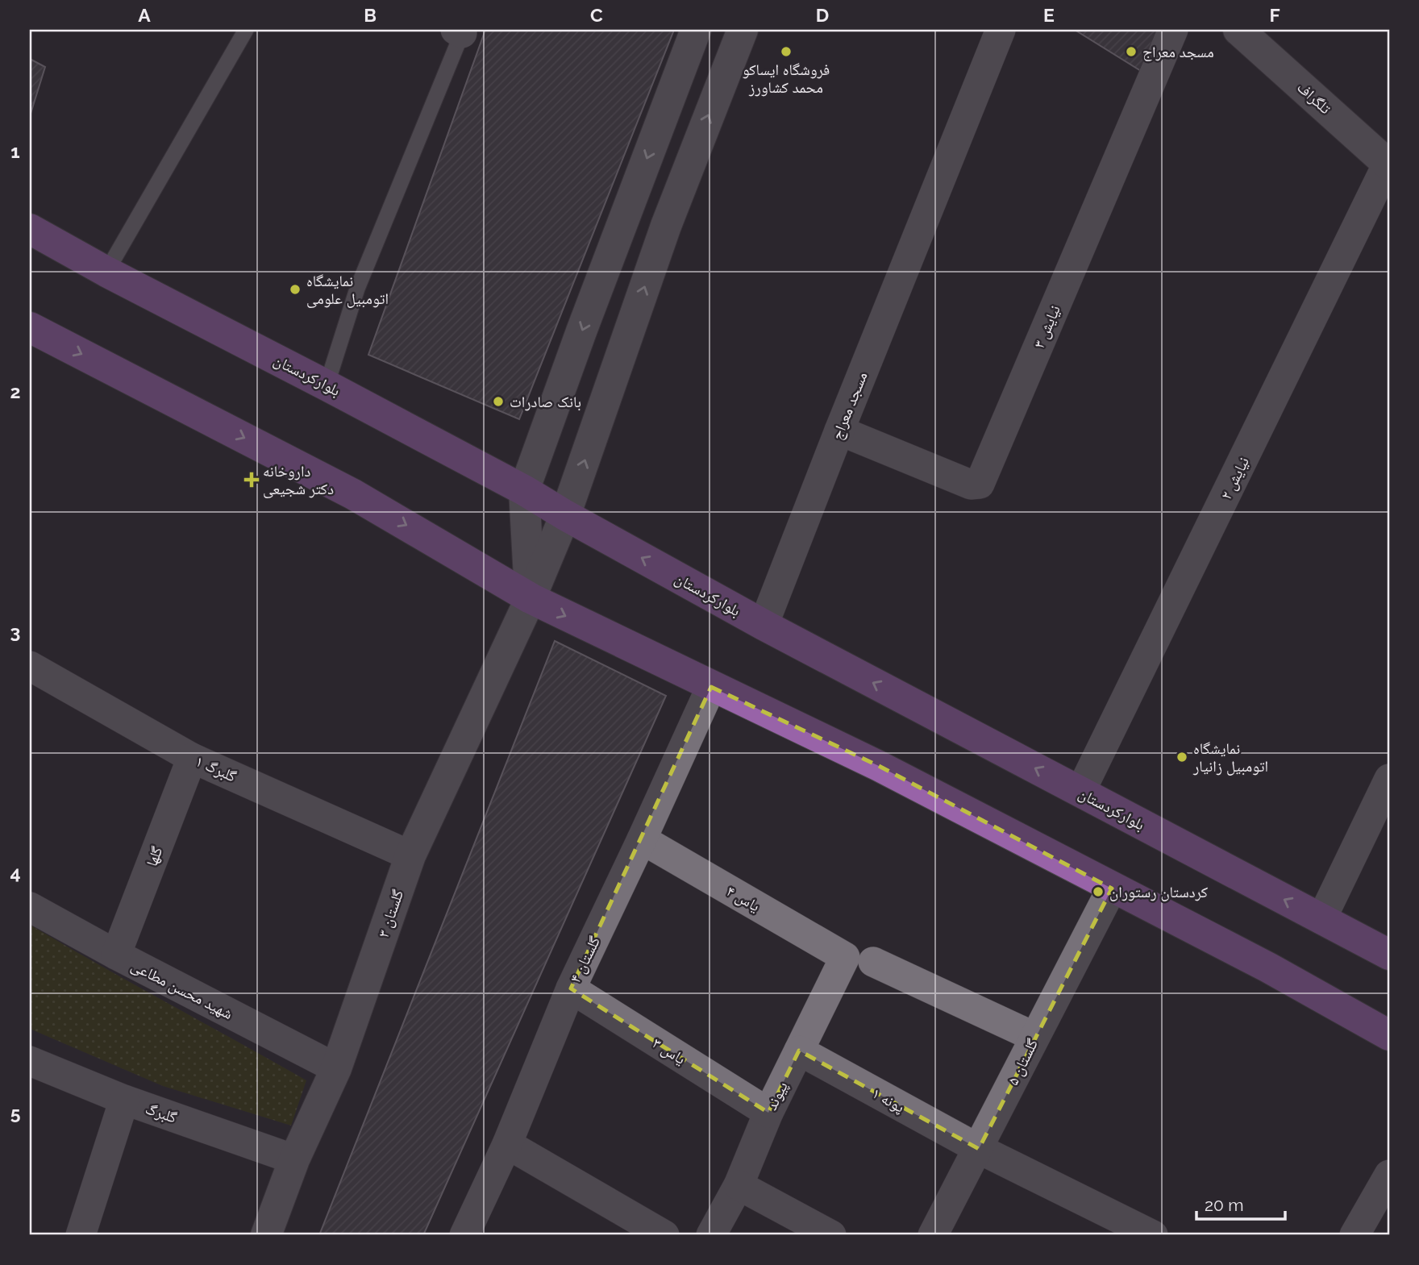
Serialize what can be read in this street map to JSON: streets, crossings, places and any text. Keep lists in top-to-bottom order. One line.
{"streets":{"main road":["بلوارکردستان"],"street":["تلگراف","نیایش ۳","مسجد معراج","نیایش ۲","گلبرگ ۱","گلها","یاس ۴","گلستان ۳","گلستان ۴","شهید محسن مطاعی","یاس ۳","گلستان ۵","پیوند","پونه ۱","گلبرگ"]},"crossings":[["تلگراف","نیایش ۲"],["نیایش ۳","مسجد معراج"],["بلوارکردستان","مسجد معراج"],["بلوارکردستان","نیایش ۲"],["بلوارکردستان","گلستان ۳"],["گلبرگ ۱","گلها"],["گلبرگ ۱","گلستان ۳"],["گلها","شهید محسن مطاعی"],["یاس ۴","گلستان ۴"],["یاس ۴","گلستان ۵"],["یاس ۴","پیوند"],["گلستان ۳","شهید محسن مطاعی"],["گلستان ۳","گلبرگ"],["گلستان ۴","یاس ۳"],["یاس ۳","پیوند"],["گلستان ۵","پونه ۱"],["پیوند","پونه ۱"]],"places":{"other":["فروشگاه ایساکو محمد کشاورز","مسجد معراج","نمایشگاه اتومبیل علومی","بانک صادرات","نمایشگاه اتومبیل زانیار","کردستان رستوران"],"health":["داروخانه دکتر شجیعی"]},"scale_bar":"20 m","grid":{"columns":["A","B","C","D","E","F"],"rows":["1","2","3","4","5"]}}
